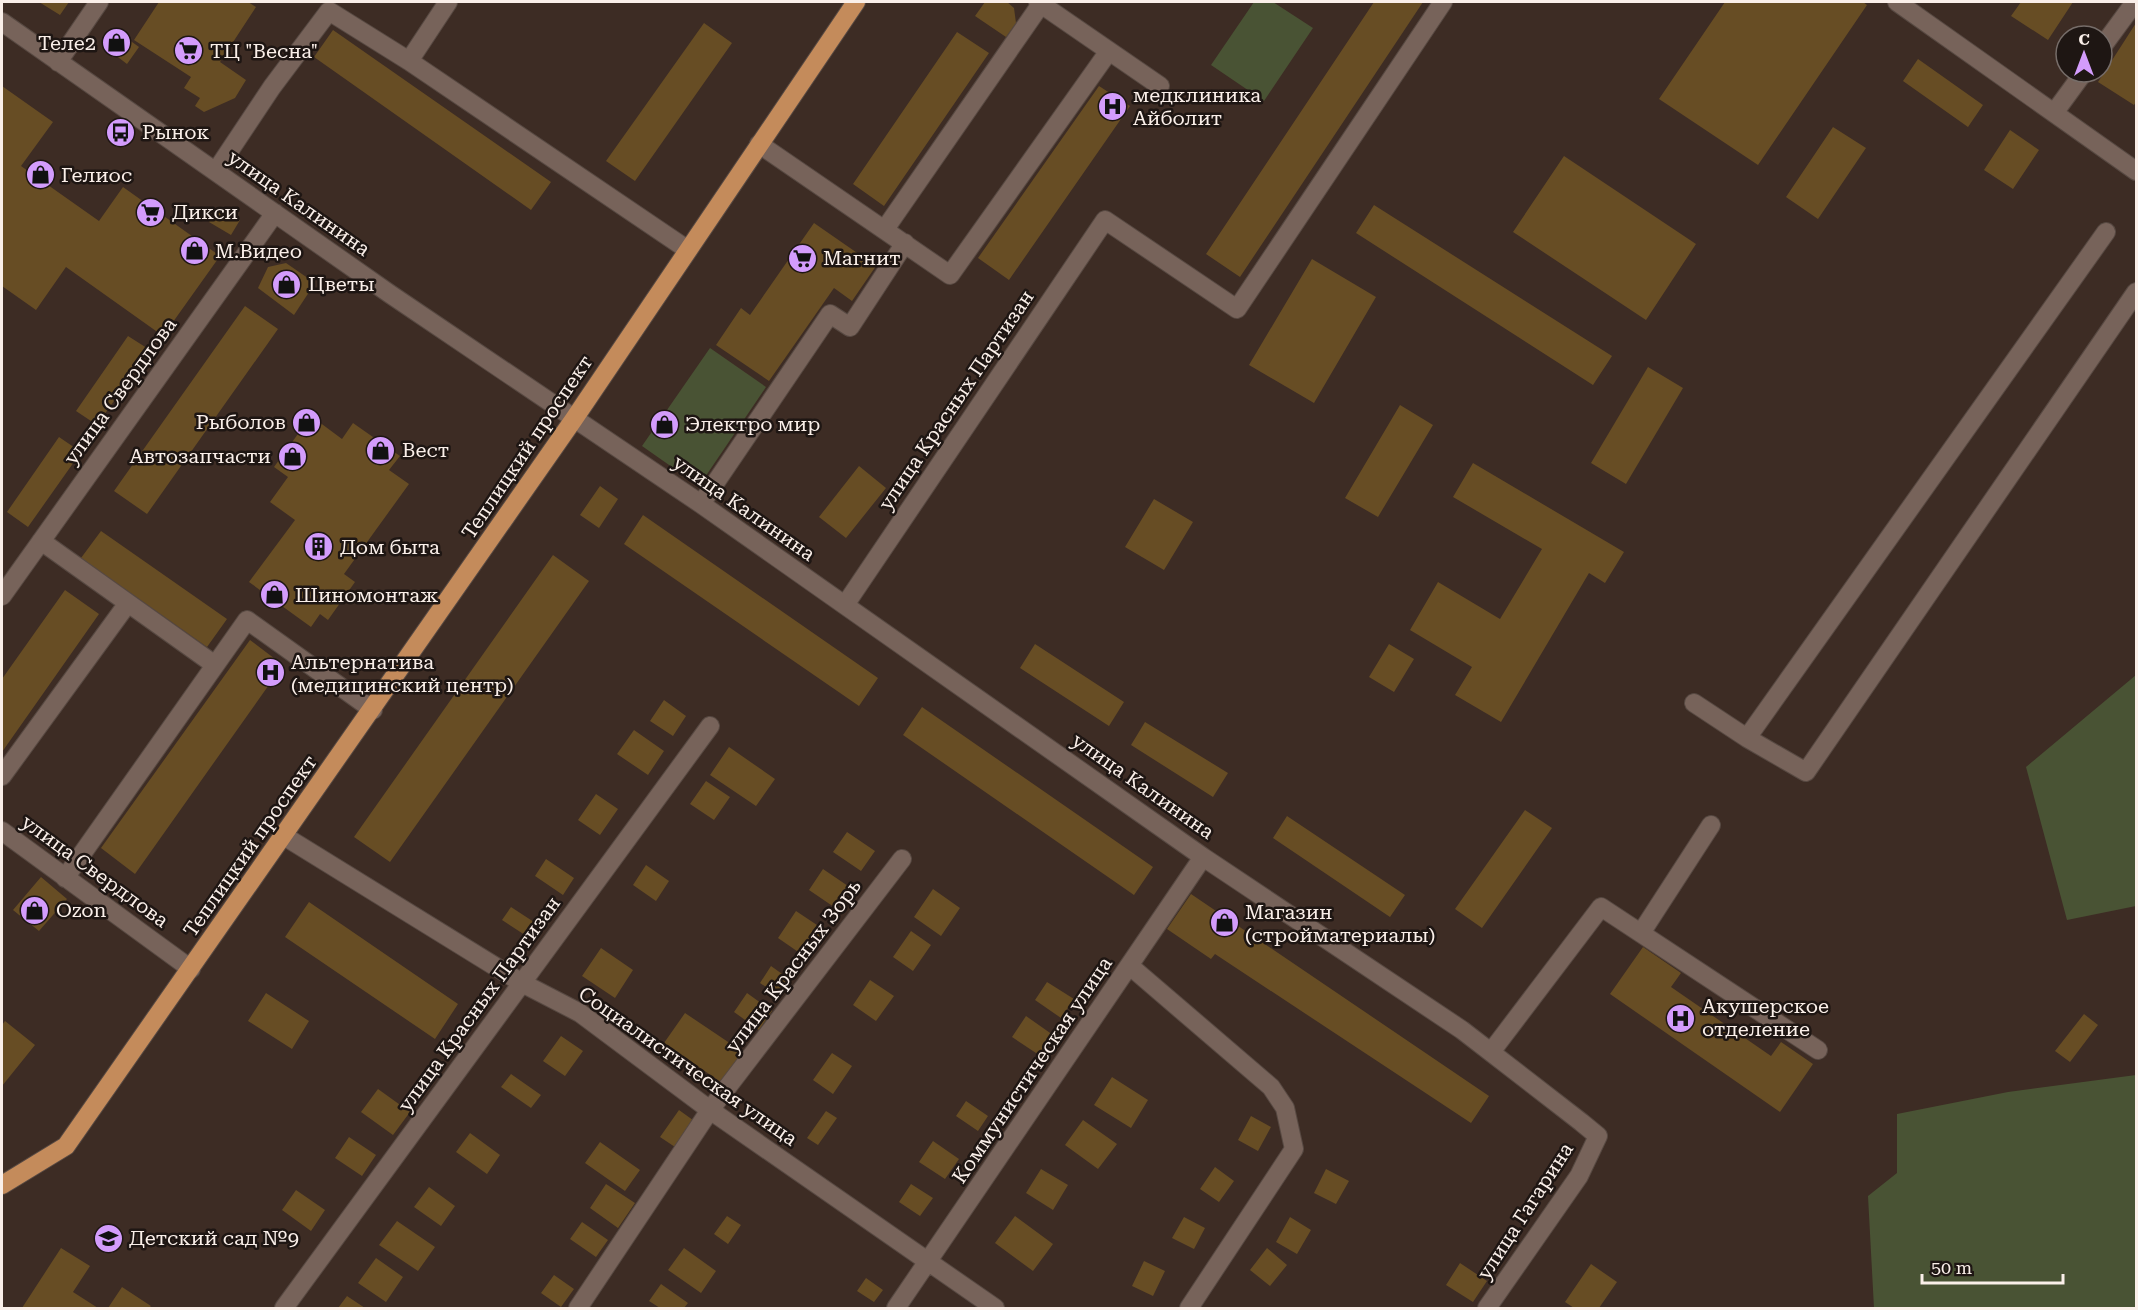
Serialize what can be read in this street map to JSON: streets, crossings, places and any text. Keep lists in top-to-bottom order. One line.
{"streets":{"main road":["Теплицкий проспект"],"street":["улица Калинина","улица Свердлова","улица Красных Партизан","улица Красных Зорь","Социалистическая улица","Коммунистическая улица","улица Гагарина"]},"crossings":[["улица Калинина","улица Свердлова"],["улица Калинина","улица Красных Партизан"],["улица Калинина","Теплицкий проспект"],["улица Калинина","Коммунистическая улица"],["улица Калинина","улица Гагарина"],["улица Свердлова","Теплицкий проспект"],["улица Красных Партизан","Социалистическая улица"],["Теплицкий проспект","Социалистическая улица"],["улица Красных Зорь","Социалистическая улица"],["Социалистическая улица","Коммунистическая улица"]],"places":{"shop":["Теле2","Гелиос","М.Видео","Цветы","Рыболов","Электро мир","Вест","Автозапчасти","Шиномонтаж","Ozon","Магазин (стройматериалы)"],"supermarket":["ТЦ \"Весна\"","Дикси","Магнит"],"hospital":["медклиника Айболит","Альтернатива (медицинский центр)","Акушерское отделение"],"bus stop":["Рынок"],"building":["Дом быта"],"school or university":["Детский сад №9"]},"scale_bar":"50 m","north":"top"}
